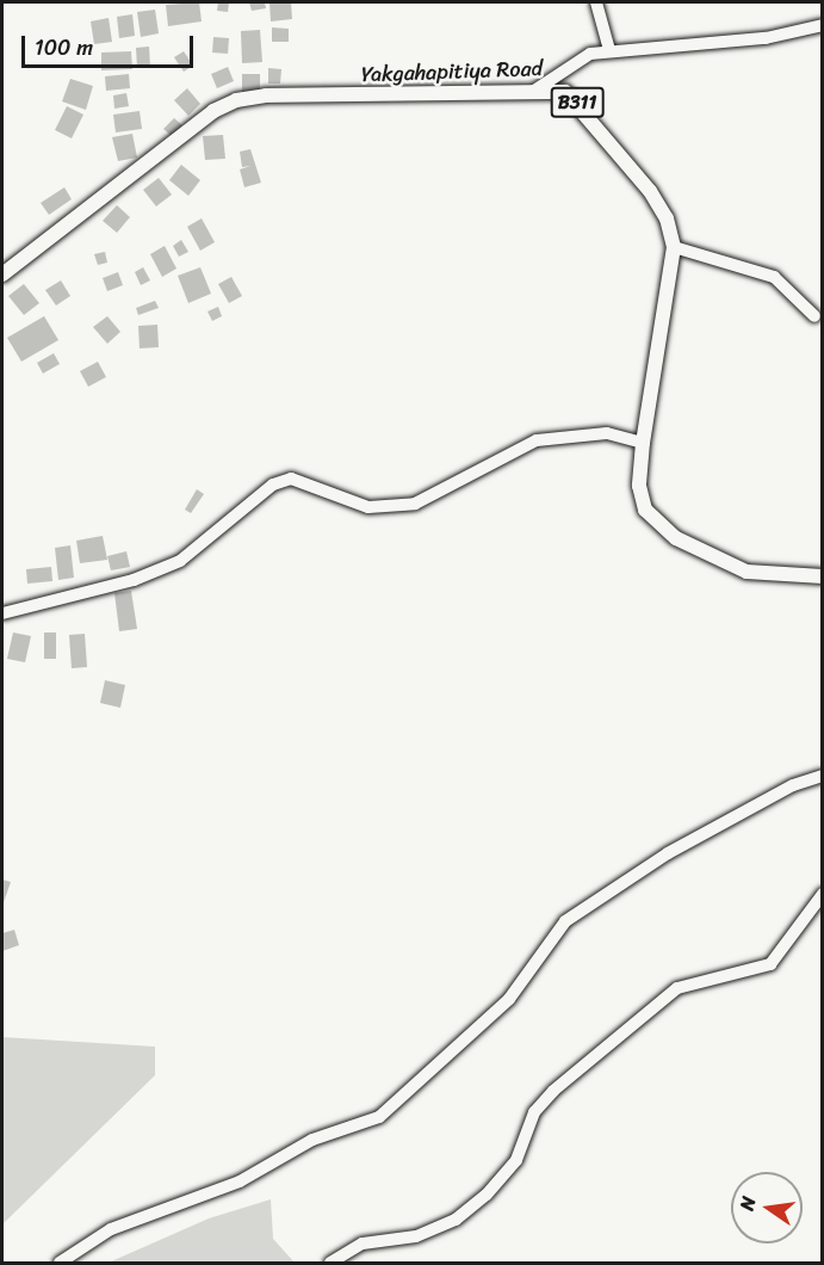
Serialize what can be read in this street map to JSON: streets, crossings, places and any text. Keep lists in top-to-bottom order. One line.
{"streets":{"main road":["Yakgahapitiya Road","B311"]},"scale_bar":"100 m","north":"left"}
